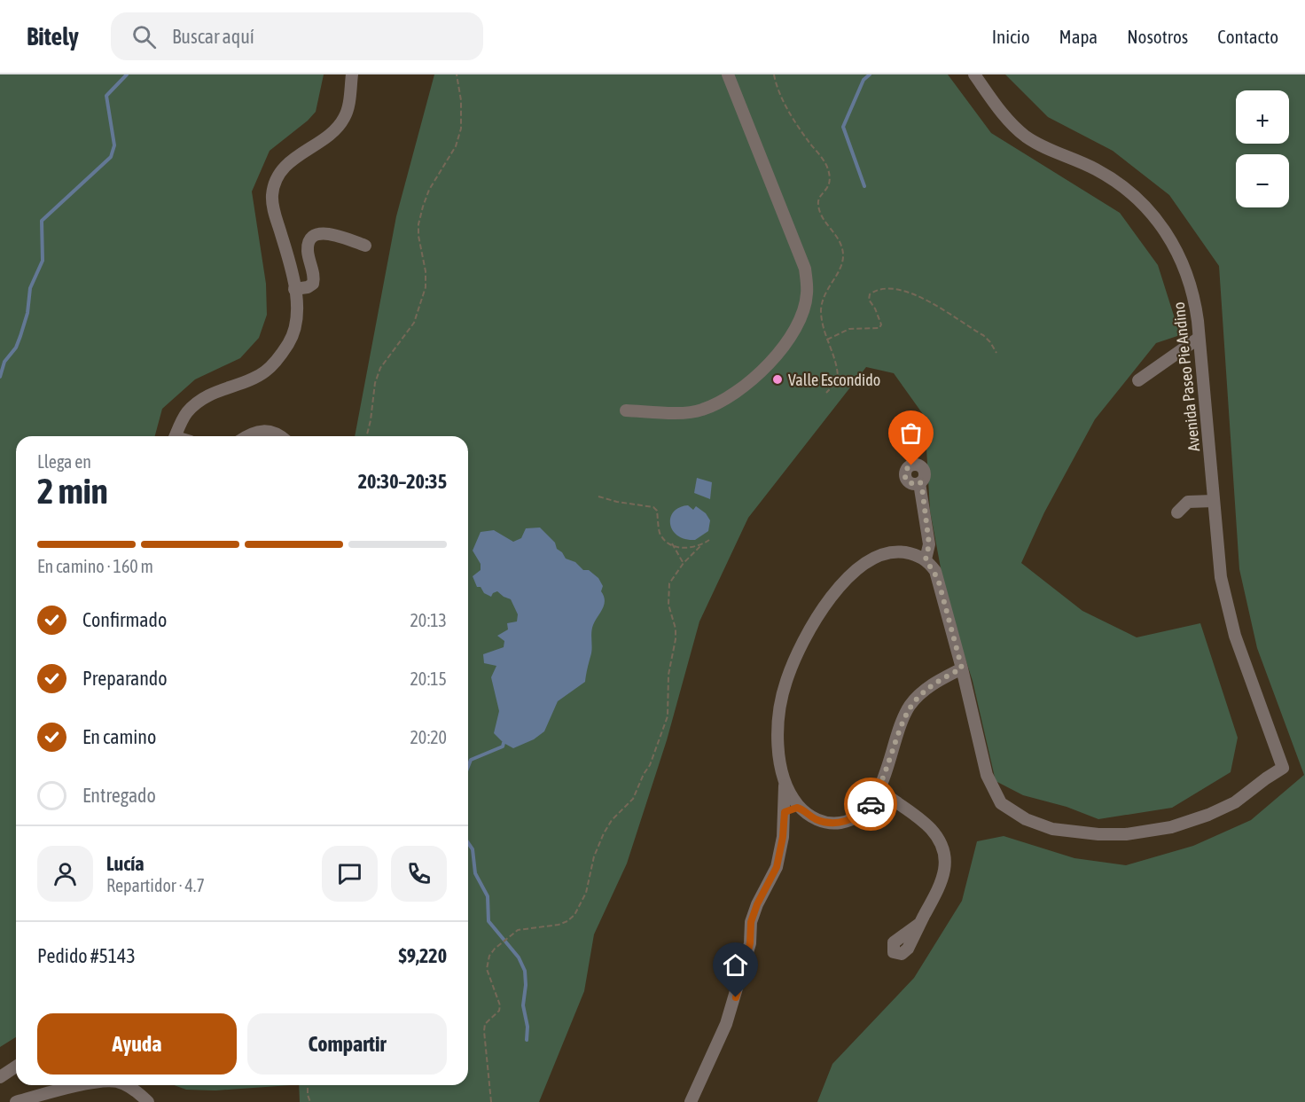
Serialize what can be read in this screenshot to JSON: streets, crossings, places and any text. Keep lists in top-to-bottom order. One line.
{"streets":{"street":["Avenida Paseo Pie Andino"]},"places":["Valle Escondido"],"page":{"header":"Bitely","search":"Buscar aquí","nav":["Inicio","Mapa","Nosotros","Contacto"],"map_buttons":["+","−"],"heading":["2 min","Llega en","20:30–20:35"],"panel":["Lucía","Repartidor · 4.7","Pedido #5143","$9,220"],"bar":"En camino · 160 m","list":[["Confirmado","20:13"],["Preparando","20:15"],["En camino","20:20"],"Entregado"],"buttons":["Ayuda","Compartir"]}}
